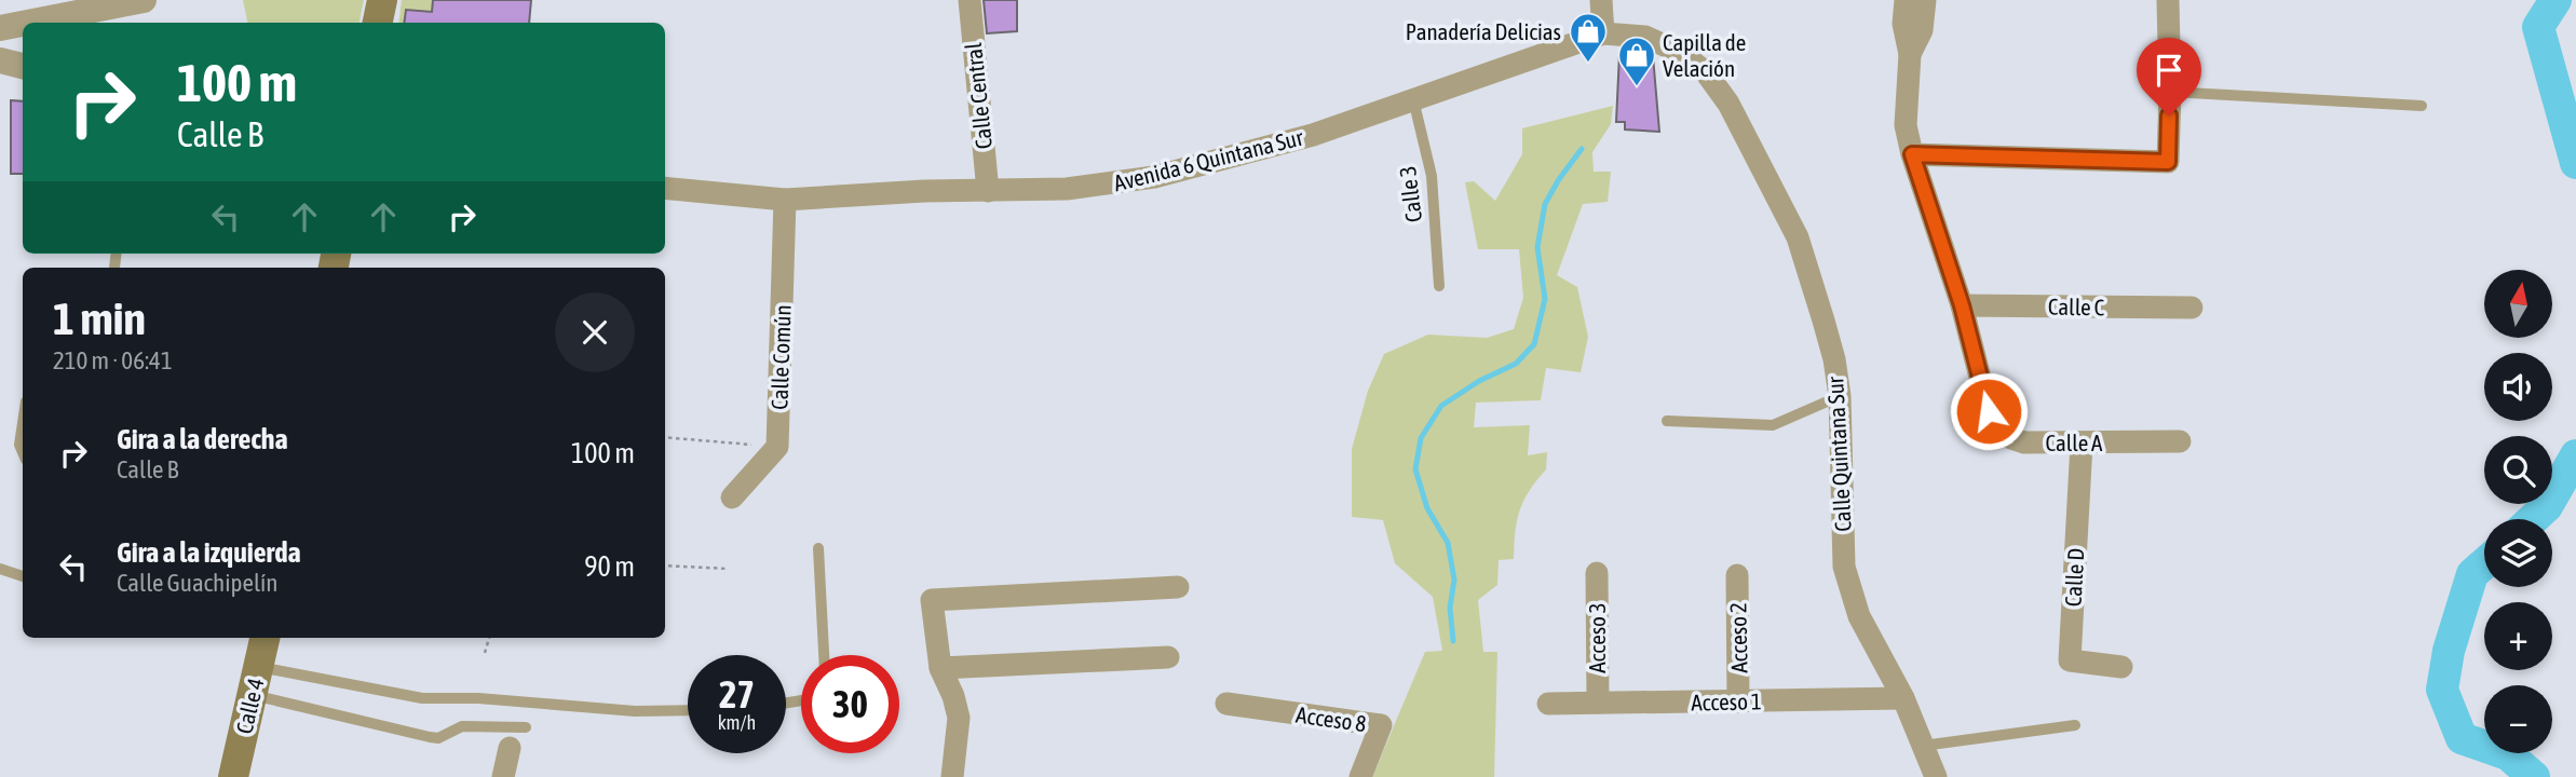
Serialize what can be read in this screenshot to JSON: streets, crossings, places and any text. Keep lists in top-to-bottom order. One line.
{"streets":{"main road":["Calle 4"],"street":["Calle Central","Avenida 6 Quintana Sur","Calle C","Calle Común","Calle A","Calle Quintana Sur","Calle D","Acceso 3","Acceso 2","Acceso 1","Acceso 8"],"lane":["Calle 3"]},"crossings":[["Calle Central","Avenida 6 Quintana Sur"],["Avenida 6 Quintana Sur","Calle 3"],["Avenida 6 Quintana Sur","Calle Común"],["Avenida 6 Quintana Sur","Calle Quintana Sur"],["Calle C","Calle A"],["Calle A","Calle D"],["Calle Quintana Sur","Acceso 1"],["Acceso 3","Acceso 1"],["Acceso 2","Acceso 1"]],"places":{"shop":["Panadería Delicias","Capilla de Velación"]},"north":"top","page":{"turn":["100 m","Calle B"],"heading":["1 min","210 m · 06:41"],"map_buttons":["+","−"],"list":[{"name":"Gira a la derecha","note":"Calle B","value":"100 m"},{"name":"Gira a la izquierda","note":"Calle Guachipelín","value":"90 m"}],"speed":"27 km/h","limit":"30"}}
